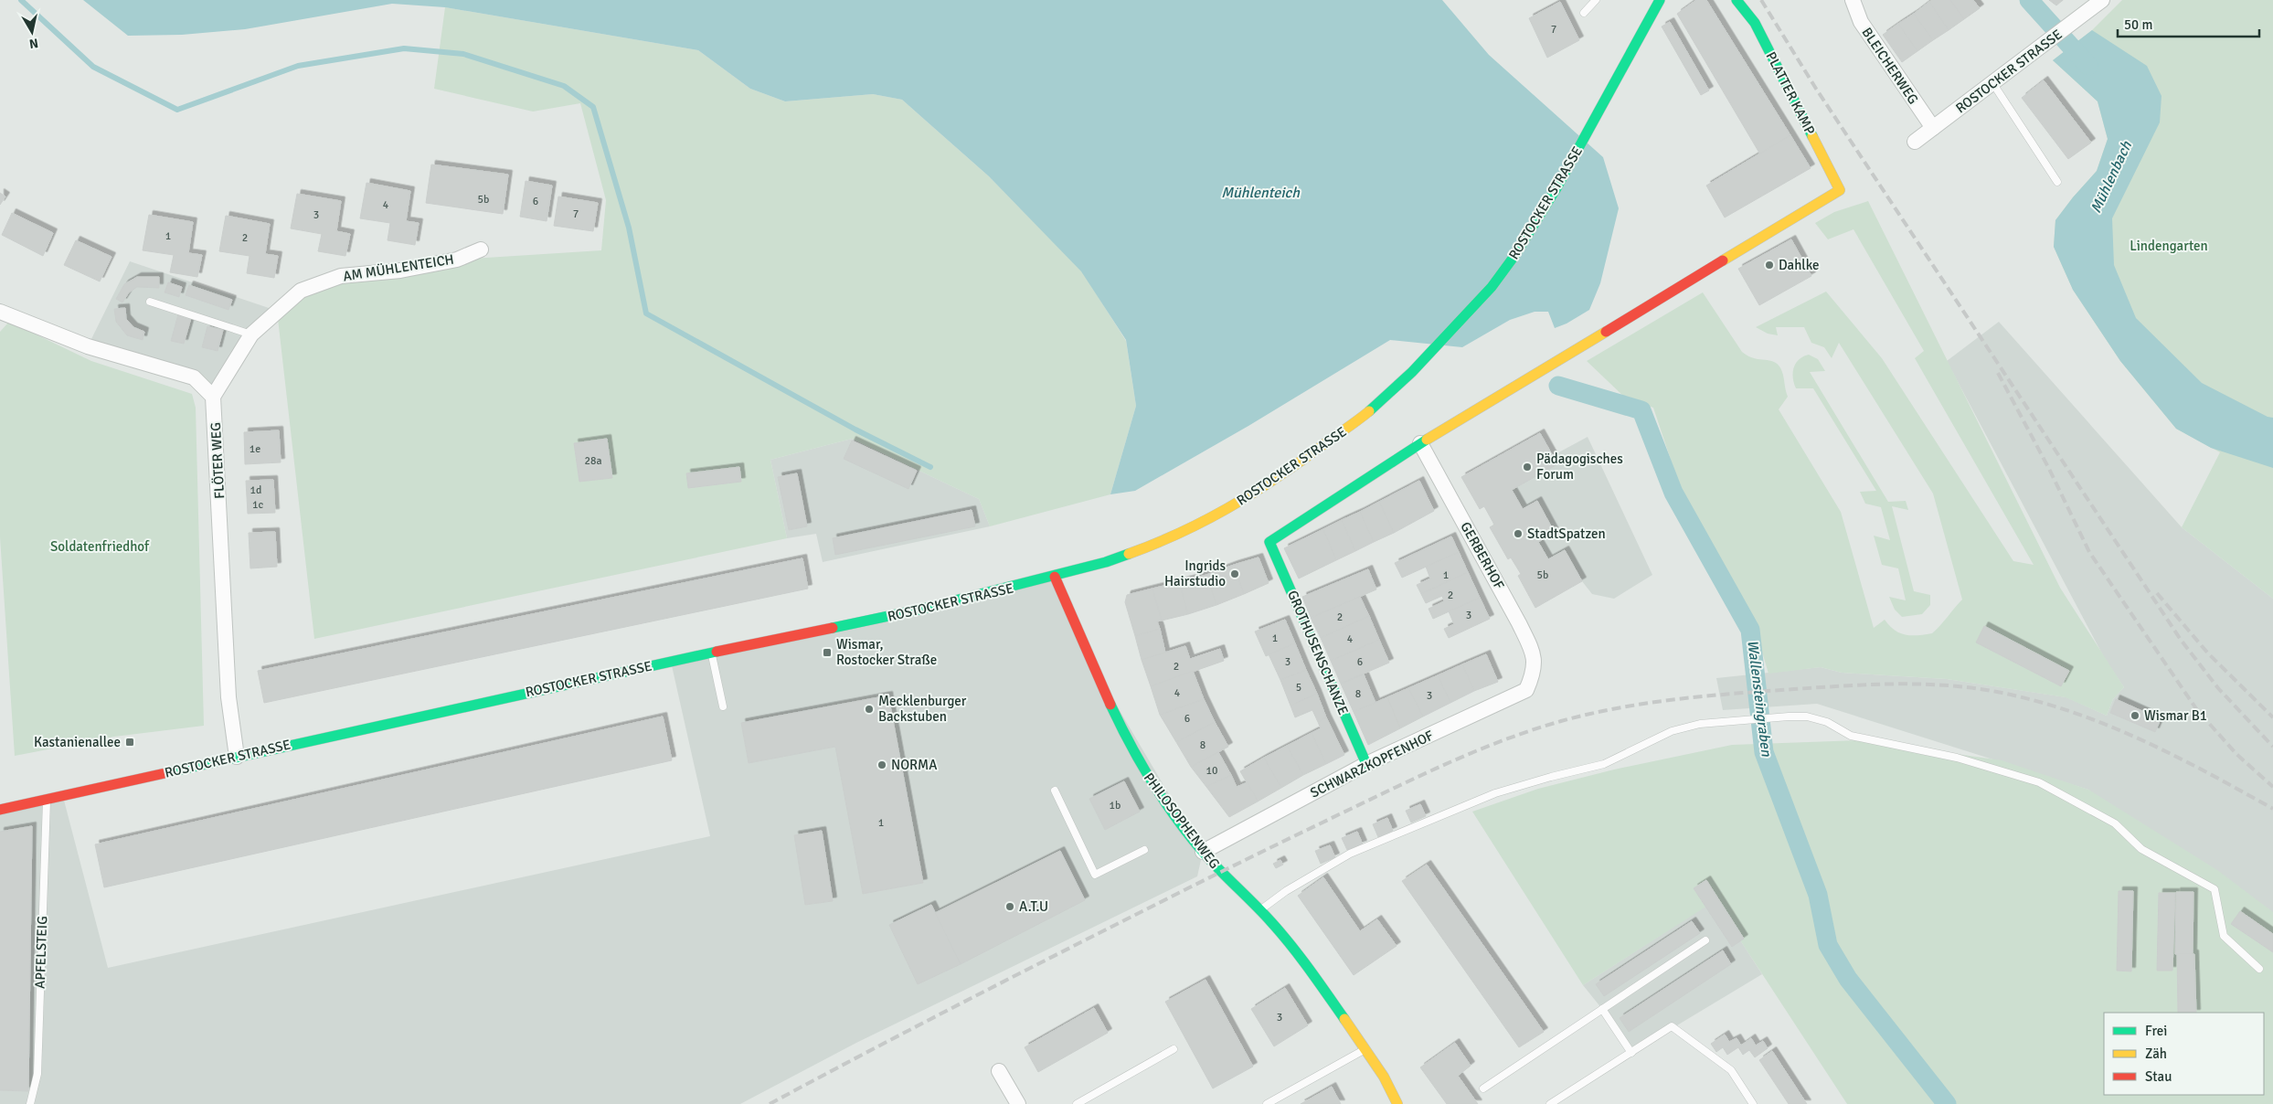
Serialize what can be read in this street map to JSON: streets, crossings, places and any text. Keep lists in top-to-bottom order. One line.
{"streets":{"street":["BLEICHERWEG","ROSTOCKER STRASSE","PLATTER KAMP","AM MÜHLENTEICH","FLÖTER WEG","GERBERHOF","GROTHUSENSCHANZE","SCHWARZKOPFENHOF","PHILOSOPHENWEG"],"lane":["APFELSTEIG"]},"crossings":[["BLEICHERWEG","ROSTOCKER STRASSE"],["ROSTOCKER STRASSE","FLÖTER WEG"],["ROSTOCKER STRASSE","PHILOSOPHENWEG"],["ROSTOCKER STRASSE","APFELSTEIG"],["PLATTER KAMP","GERBERHOF"],["PLATTER KAMP","GROTHUSENSCHANZE"],["AM MÜHLENTEICH","FLÖTER WEG"],["GERBERHOF","GROTHUSENSCHANZE"],["GERBERHOF","SCHWARZKOPFENHOF"],["GROTHUSENSCHANZE","SCHWARZKOPFENHOF"],["SCHWARZKOPFENHOF","PHILOSOPHENWEG"]],"water":["Mühlenbach","Mühlenteich","Wallensteingraben"],"parks":["Lindengarten","Soldatenfriedhof"],"places":{"other":["Dahlke","Pädagogisches Forum","StadtSpatzen","Ingrids Hairstudio","Mecklenburger Backstuben","Wismar B1","NORMA","A.T.U"],"transit":["Wismar, Rostocker Straße","Kastanienallee"]},"house_numbers":["7","5b","6","4","7","3","1","2","1e","28a","1d","1c","1","5b","2","3","2","1","4","3","6","2","5","4","8","3","6","8","10","1b","1","3"],"legend":["Frei","Zäh","Stau"],"scale_bar":"50 m","north":"bottom"}
